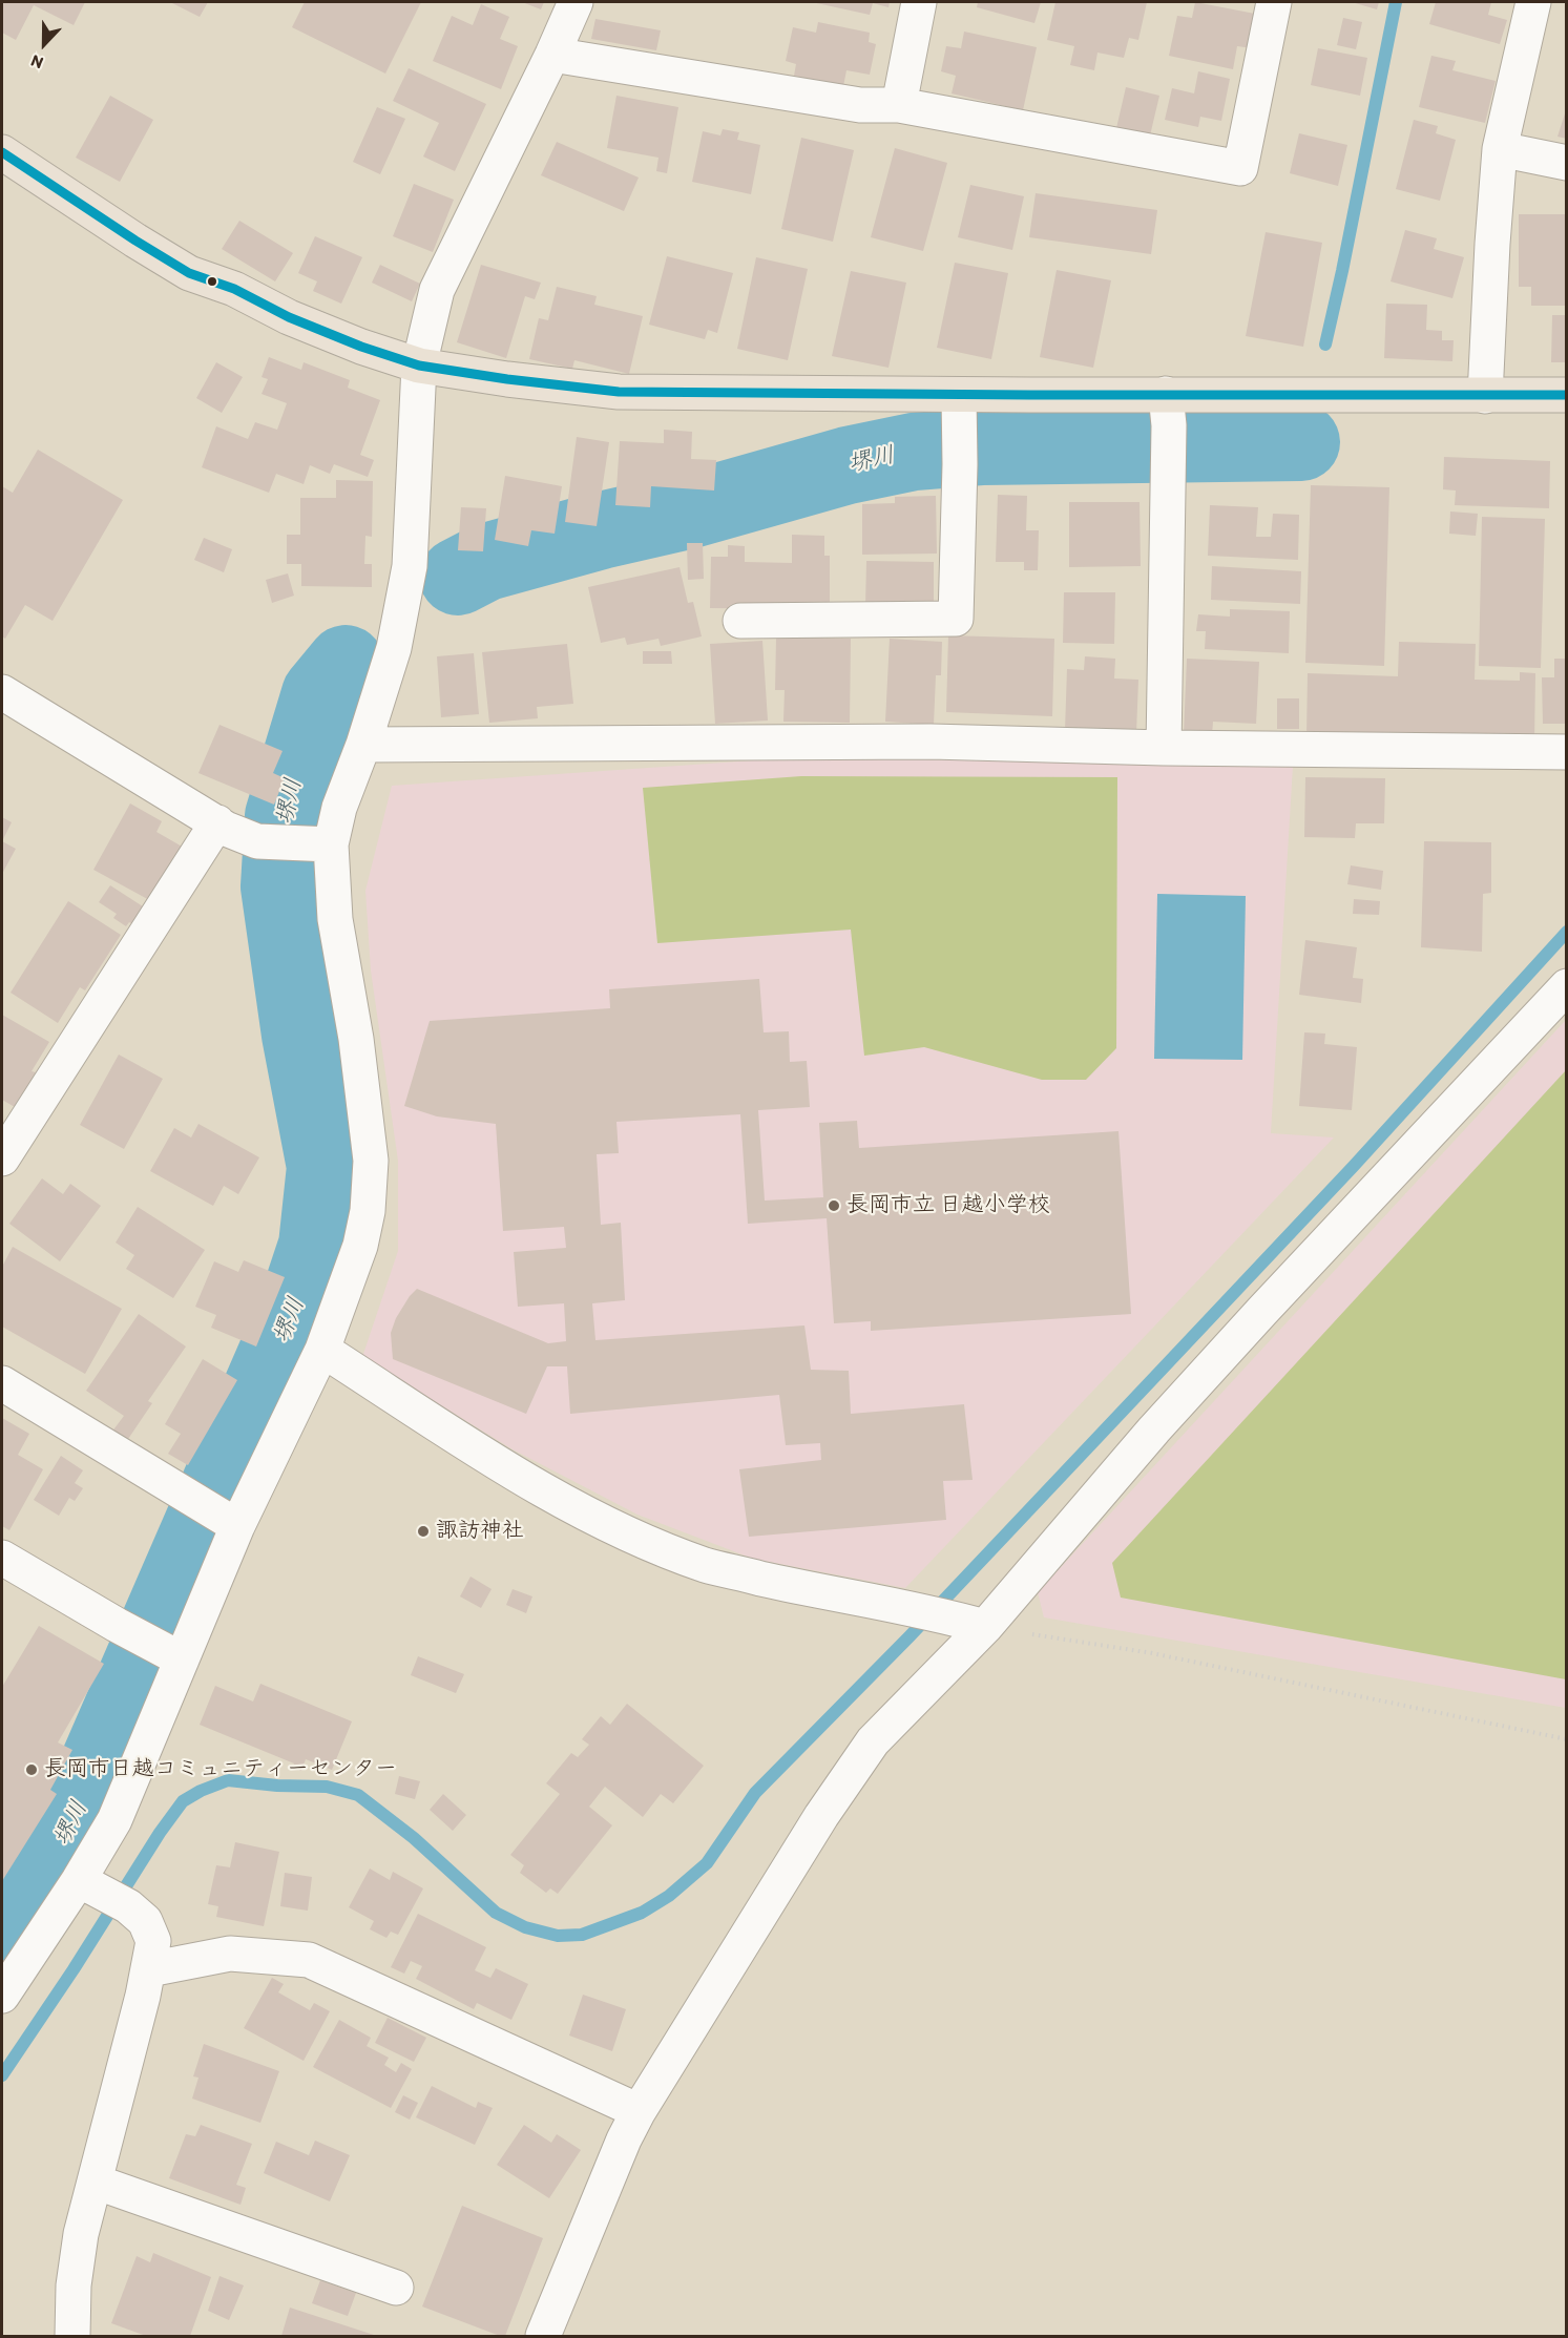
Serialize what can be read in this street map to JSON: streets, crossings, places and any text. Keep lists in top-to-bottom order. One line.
{"water":["堺川"],"places":["長岡市立 日越小学校","諏訪神社","長岡市日越コミュニティーセンター"],"north":"bottom"}
